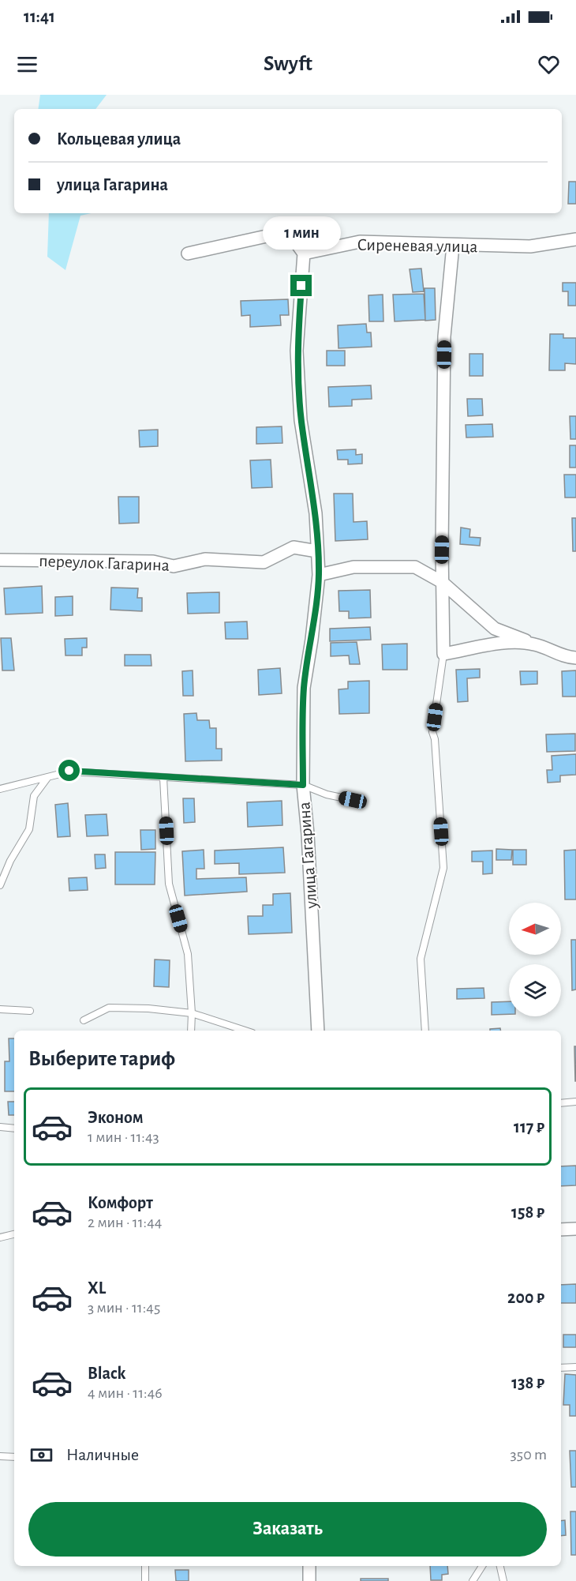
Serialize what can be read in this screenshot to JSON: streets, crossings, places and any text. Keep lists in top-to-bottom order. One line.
{"streets":{"street":["Сиреневая улица","переулок Гагарина","улица Гагарина"]},"crossings":[["Сиреневая улица","улица Гагарина"],["переулок Гагарина","улица Гагарина"]],"north":"left","page":{"status":"11:41","header":"Swyft","banner":["Кольцевая улица","улица Гагарина"],"bubble":"1 мин","heading":"Выберите тариф","list":[{"name":"Эконом","note":"1 мин · 11:43","value":"117 ₽"},{"name":"Комфорт","note":"2 мин · 11:44","value":"158 ₽"},{"name":"XL","note":"3 мин · 11:45","value":"200 ₽"},{"name":"Black","note":"4 мин · 11:46","value":"138 ₽"}],"pay":["Наличные","350 m"],"buttons":"Заказать"}}
